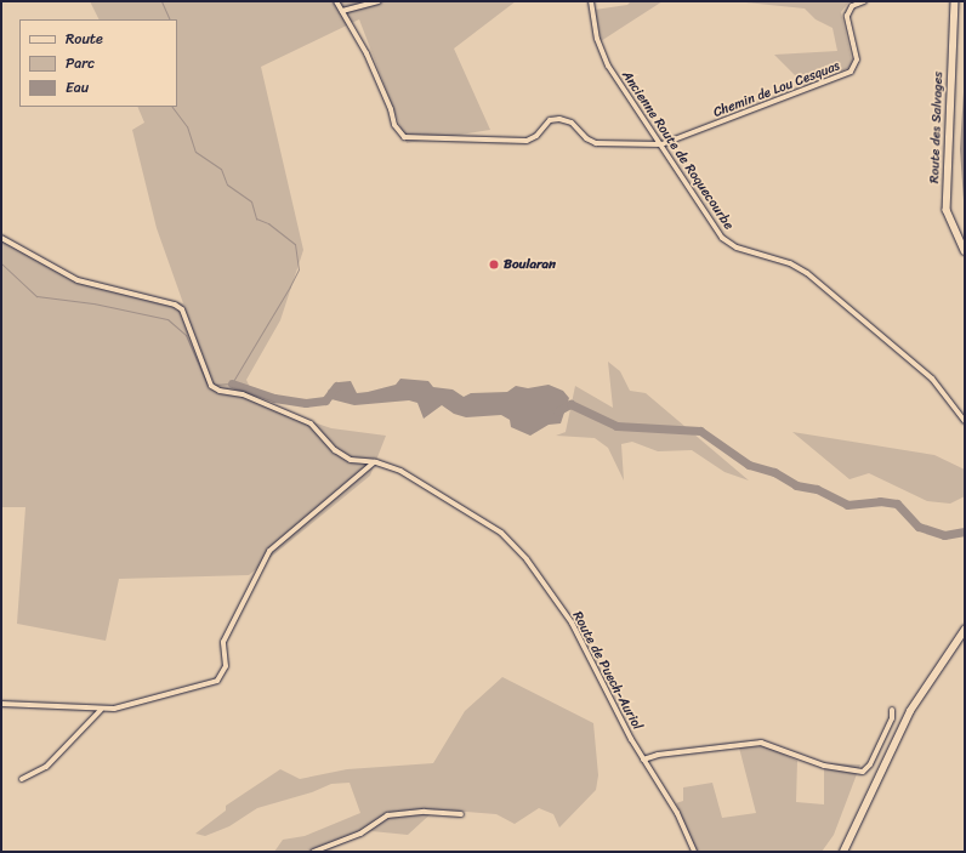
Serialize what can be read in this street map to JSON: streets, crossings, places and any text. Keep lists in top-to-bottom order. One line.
{"streets":{"main road":["Route des Salvages"],"street":["Chemin de Lou Cesquas","Ancienne Route de Roquecourbe","Route de Puech-Auriol"]},"crossings":[["Chemin de Lou Cesquas","Ancienne Route de Roquecourbe"]],"places":["Boularan"],"legend":["Route","Parc","Eau"]}
